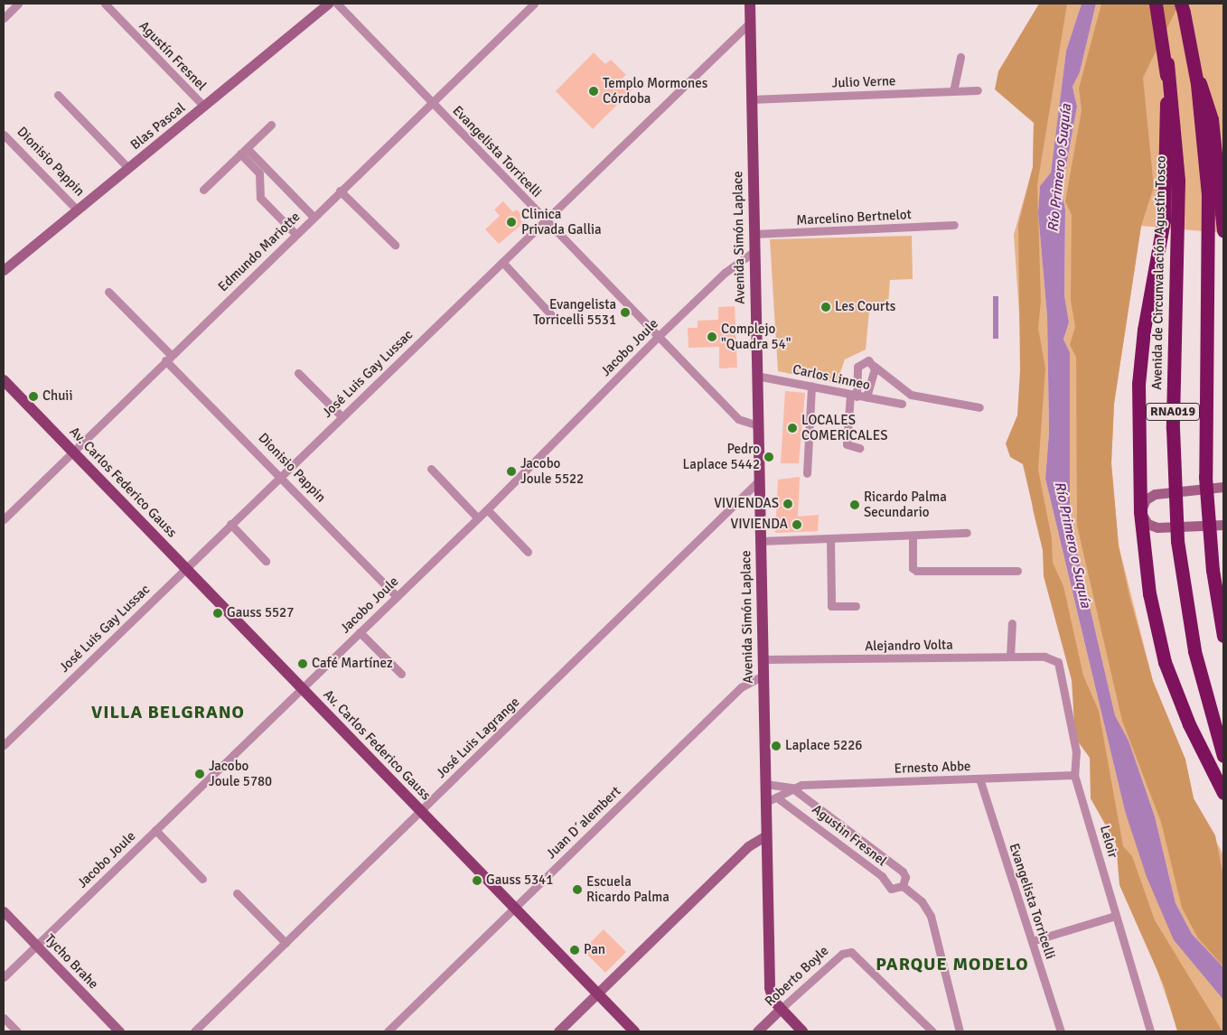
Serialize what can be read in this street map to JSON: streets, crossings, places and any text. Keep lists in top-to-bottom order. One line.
{"streets":{"highway":["Avenida de Circunvalación Agustín Tosco","RNA019"],"main road":["Blas Pascal","Avenida Simón Laplace","Av. Carlos Federico Gauss","Tycho Brahe","Roberto Boyle"],"street":["Agustín Fresnel","Julio Verne","Evangelista Torricelli","Dionisio Pappin","Marcelino Bertnelot","Edmundo Mariotte","Jacobo Joule","José Luis Gay Lussac","Carlos Linneo","Alejandro Volta","José Luis Lagrange","Ernesto Abbe","Juan D´alembert","Agustin Fresnel","Leloir"]},"crossings":[["Agustín Fresnel","Blas Pascal"],["Julio Verne","Avenida Simón Laplace"],["Blas Pascal","Dionisio Pappin"],["Evangelista Torricelli","Avenida Simón Laplace"],["Evangelista Torricelli","Edmundo Mariotte"],["Evangelista Torricelli","Jacobo Joule"],["Evangelista Torricelli","José Luis Gay Lussac"],["Evangelista Torricelli","Ernesto Abbe"],["Dionisio Pappin","Edmundo Mariotte"],["Dionisio Pappin","Jacobo Joule"],["Dionisio Pappin","José Luis Gay Lussac"],["Marcelino Bertnelot","Avenida Simón Laplace"],["Avenida Simón Laplace","Jacobo Joule"],["Avenida Simón Laplace","José Luis Gay Lussac"],["Avenida Simón Laplace","Carlos Linneo"],["Avenida Simón Laplace","Alejandro Volta"],["Avenida Simón Laplace","José Luis Lagrange"],["Avenida Simón Laplace","Ernesto Abbe"],["Avenida Simón Laplace","Juan D´alembert"],["Avenida Simón Laplace","Roberto Boyle"],["Edmundo Mariotte","Av. Carlos Federico Gauss"],["Jacobo Joule","Av. Carlos Federico Gauss"],["Jacobo Joule","Tycho Brahe"],["José Luis Gay Lussac","Av. Carlos Federico Gauss"],["Av. Carlos Federico Gauss","José Luis Lagrange"],["Av. Carlos Federico Gauss","Juan D´alembert"],["Alejandro Volta","Leloir"],["Ernesto Abbe","Agustin Fresnel"],["Ernesto Abbe","Leloir"]],"districts":["VILLA BELGRANO","PARQUE MODELO"],"water":["Río Primero o Suquía"],"places":["Templo Mormones Córdoba","Clinica Privada Gallia","Les Courts","Evangelista Torricelli 5531","Complejo \"Quadra 54\"","Chuii","LOCALES COMERICALES","Pedro Laplace 5442","Jacobo Joule 5522","VIVIENDAS","Ricardo Palma Secundario","VIVIENDA","Gauss 5527","Café Martínez","Laplace 5226","Jacobo Joule 5780","Gauss 5341","Escuela Ricardo Palma","Pan"]}
